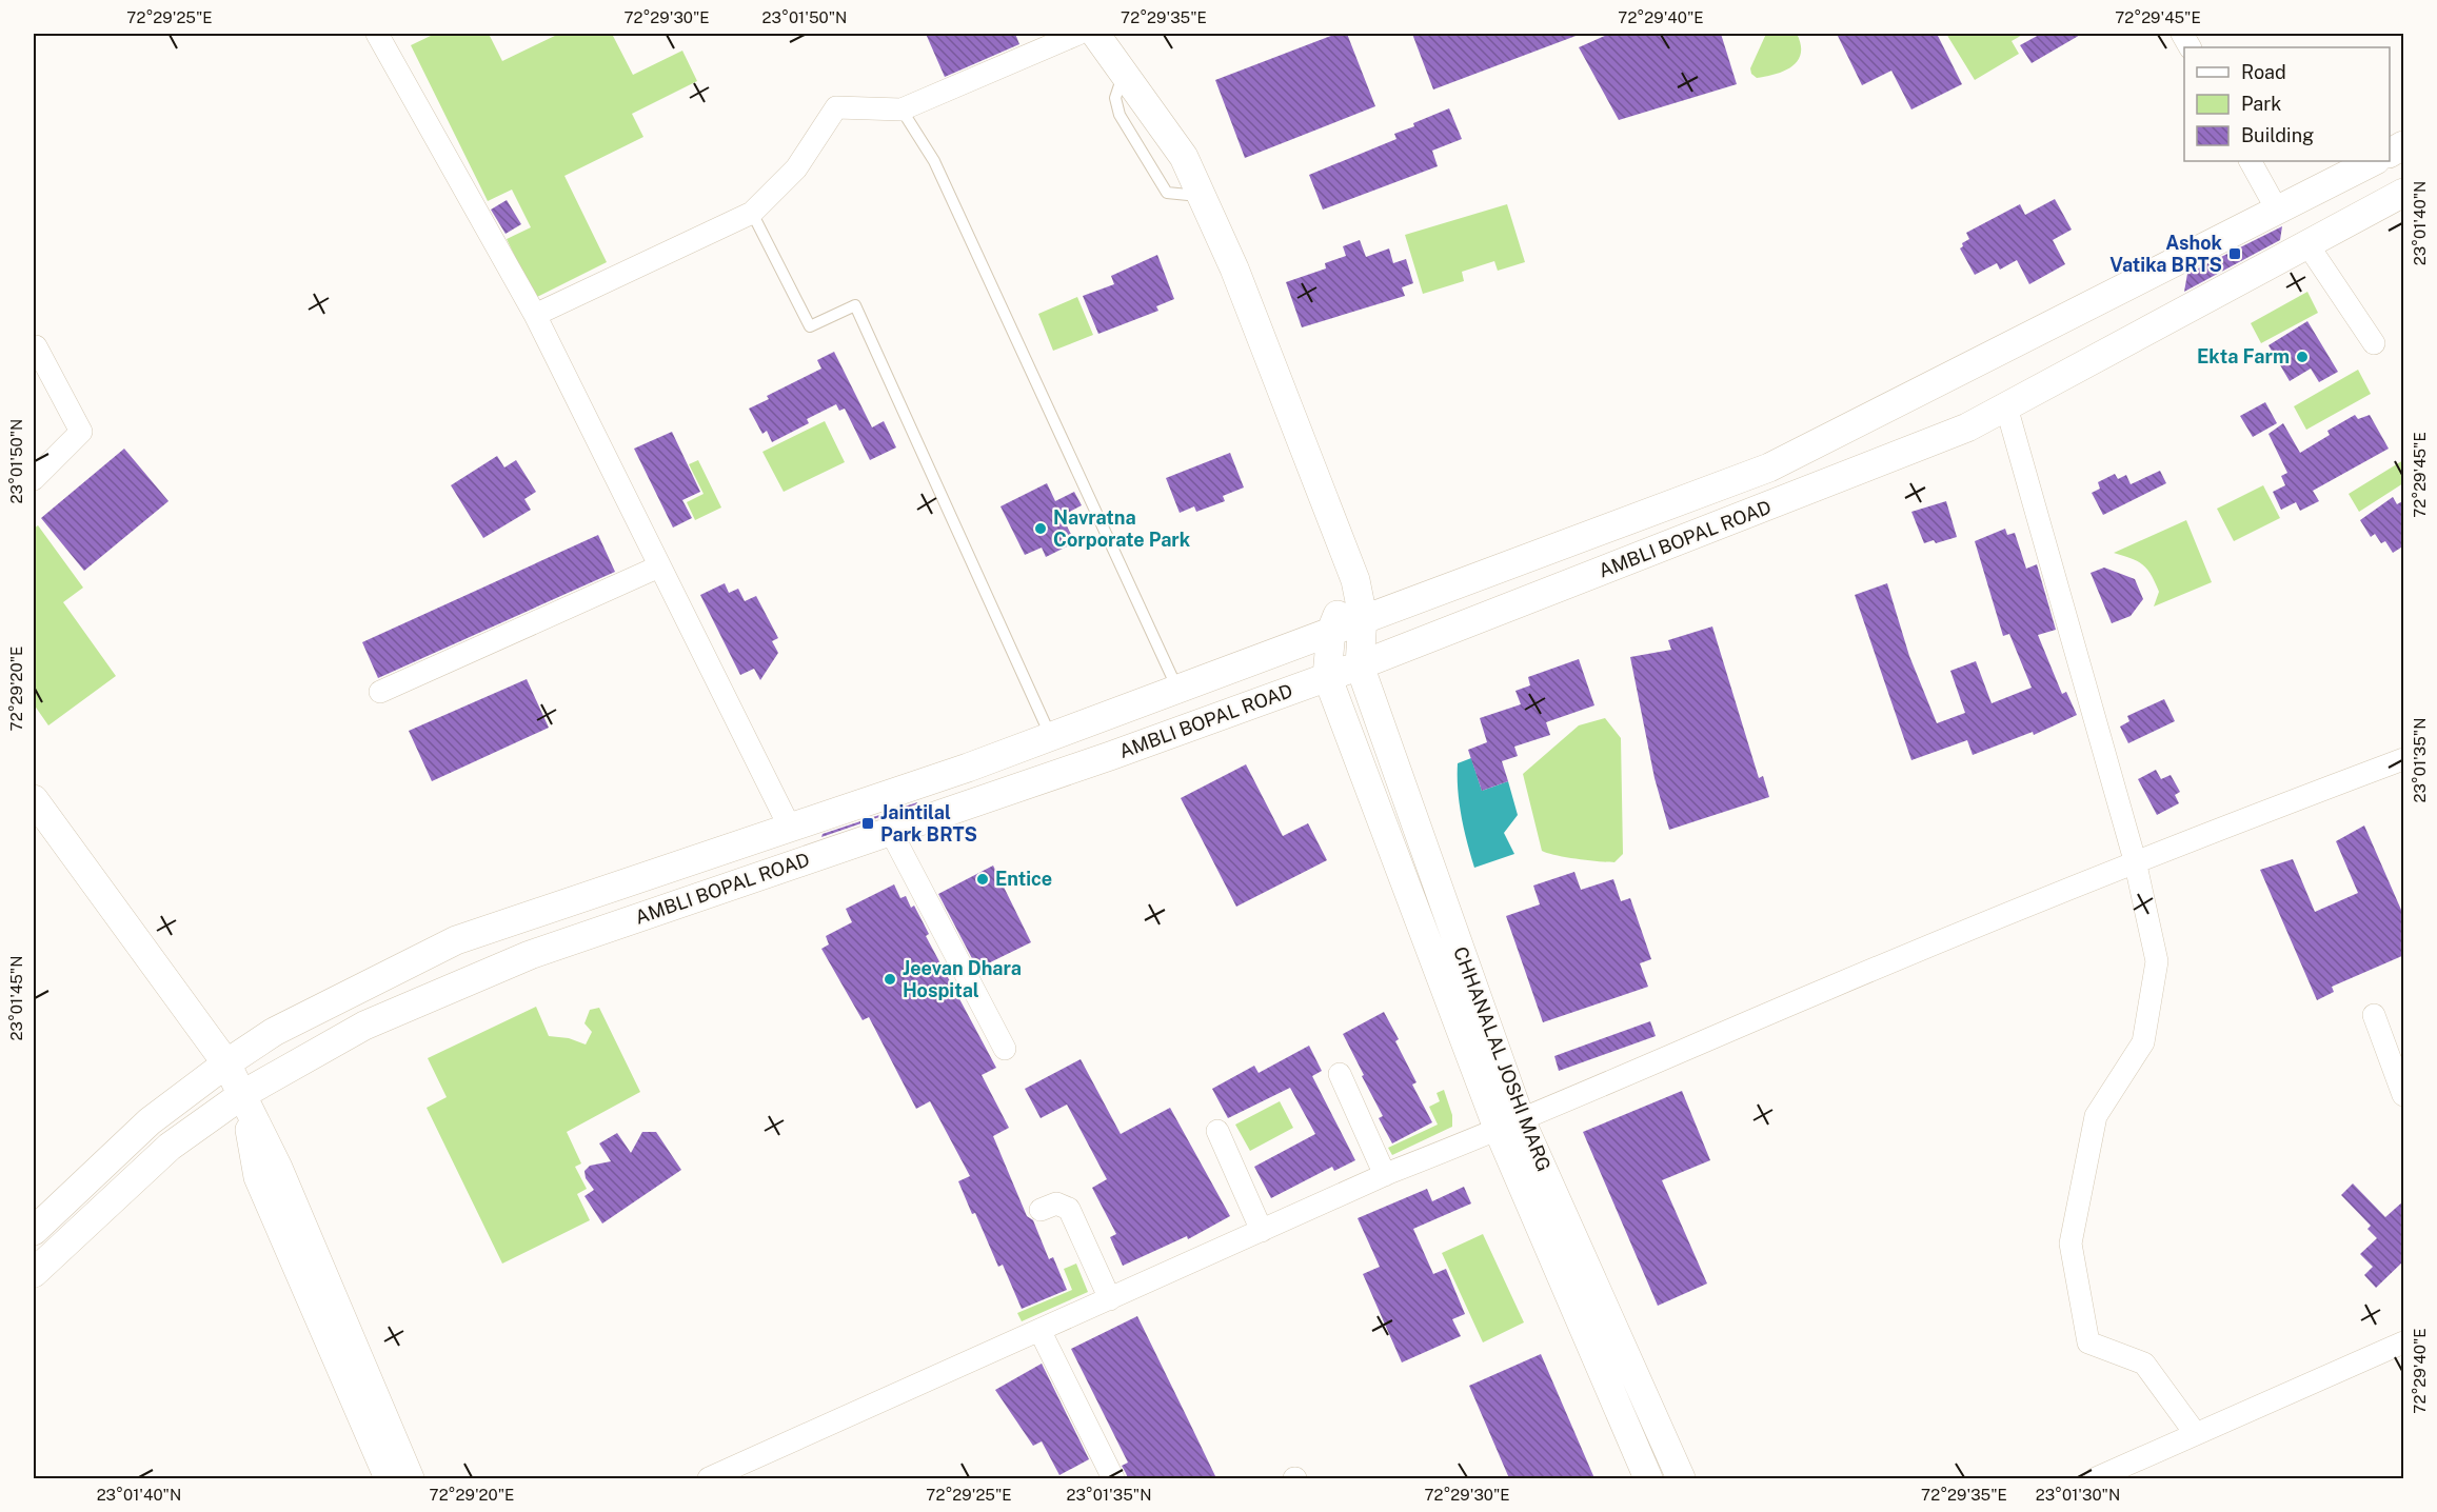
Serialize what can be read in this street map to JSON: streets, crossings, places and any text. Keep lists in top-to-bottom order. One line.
{"streets":{"street":["AMBLI BOPAL ROAD","CHHANALAL JOSHI MARG"]},"crossings":[["AMBLI BOPAL ROAD","CHHANALAL JOSHI MARG"]],"places":{"transit":["Ashok Vatika BRTS","Jaintilal Park BRTS"],"other":["Ekta Farm","Navratna Corporate Park","Entice","Jeevan Dhara Hospital"]},"legend":["Road","Park","Building"],"coordinates":["72°29'25\"E","72°29'30\"E","23°01'50\"N","72°29'35\"E","72°29'40\"E","72°29'45\"E","23°01'40\"N","72°29'20\"E","23°01'35\"N","23°01'45\"N","23°01'30\"N"]}
